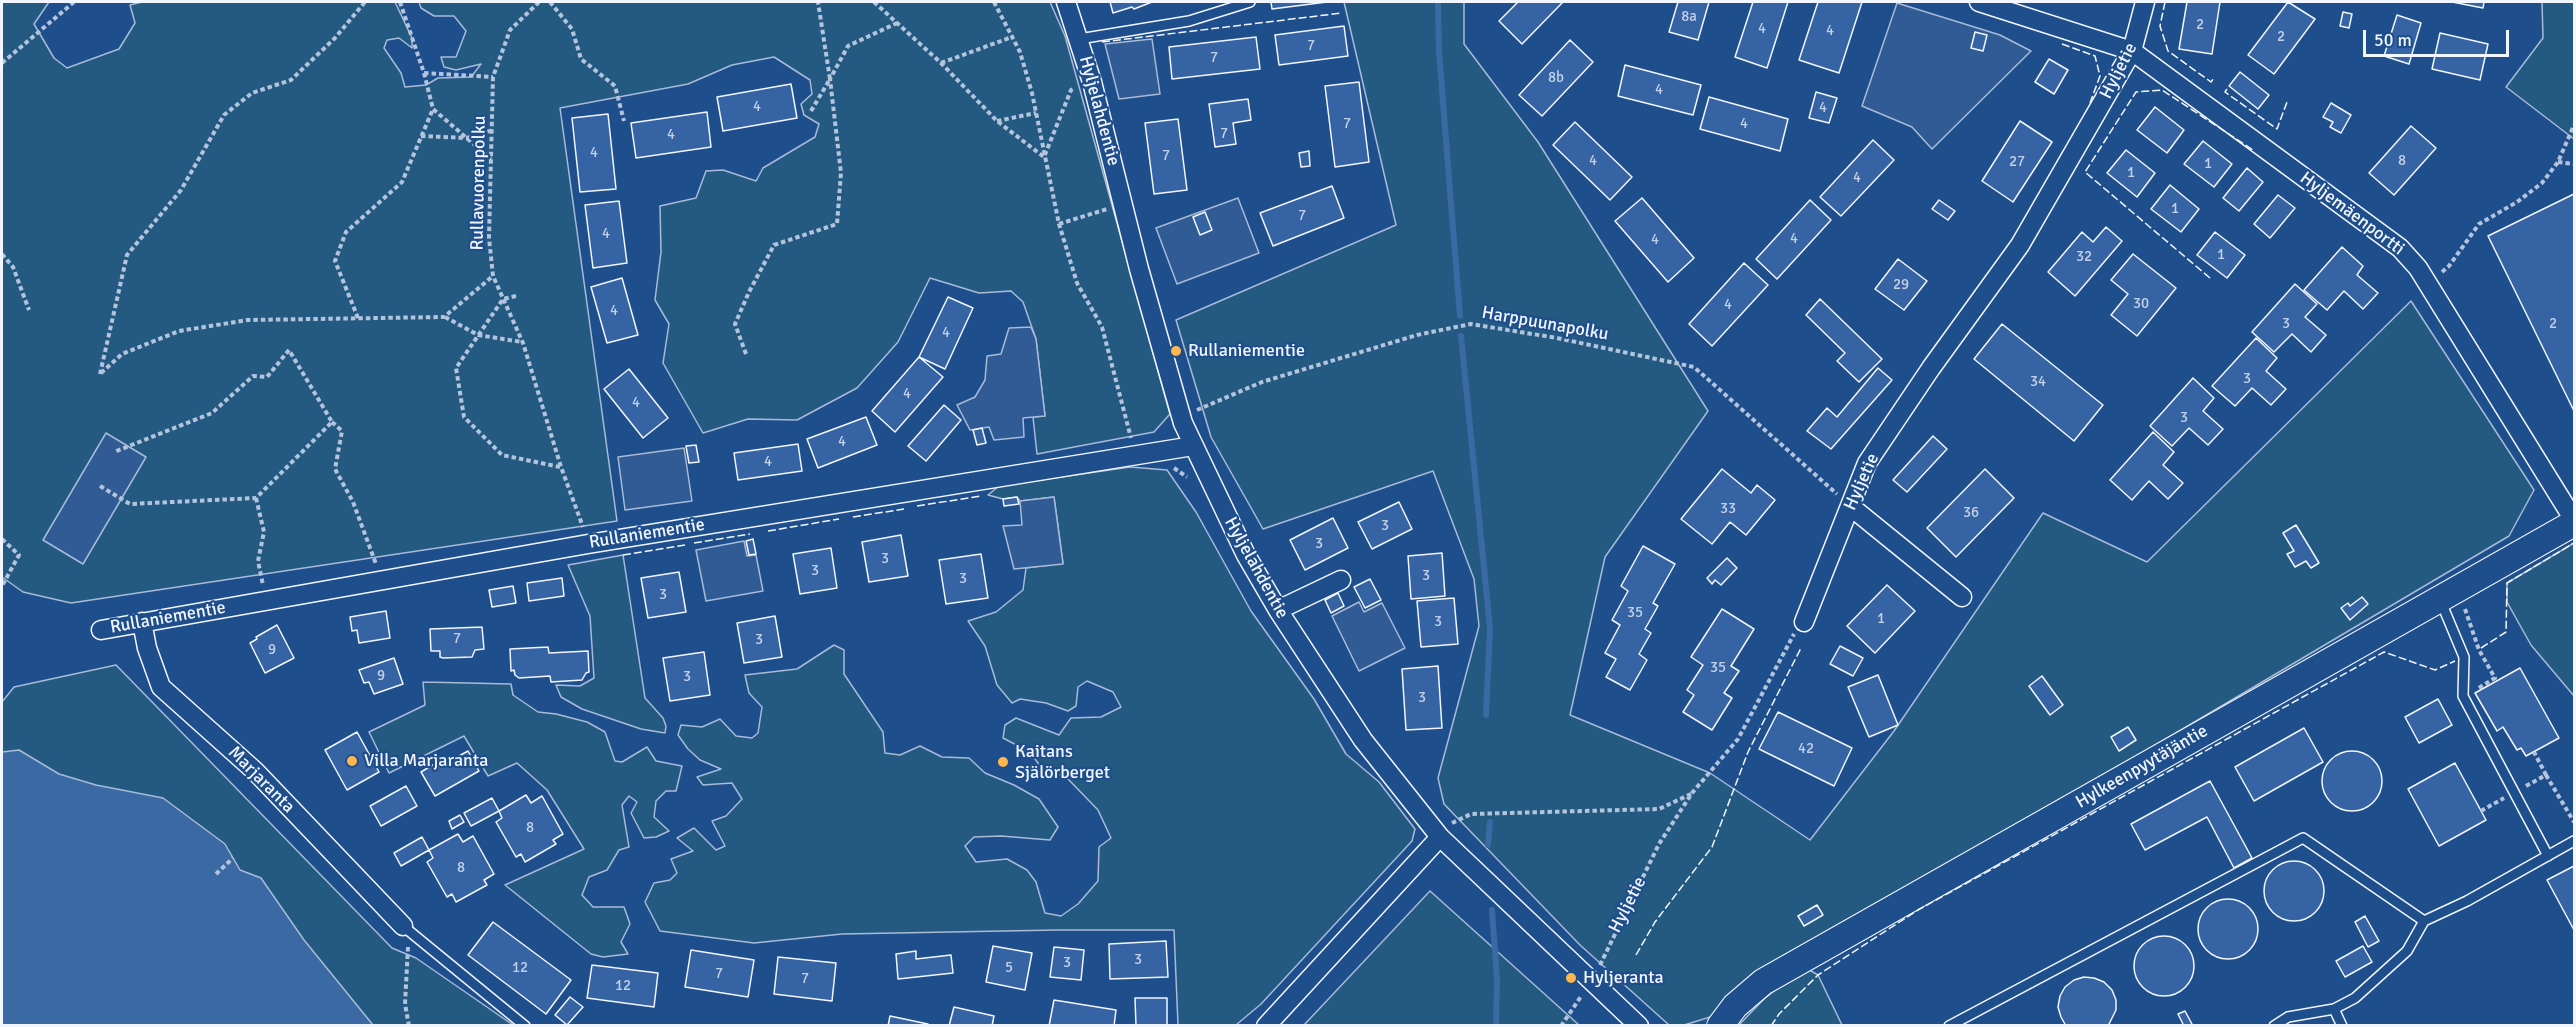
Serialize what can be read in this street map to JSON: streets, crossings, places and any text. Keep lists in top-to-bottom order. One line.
{"streets":{"street":["Hyljetie","Hyljelahdentie","Hyljemäenportti","Rullaniementie","Hylkeenpyytäjäntie","Marjaranta"],"path":["Rullavuorenpolku","Harppuunapolku"]},"crossings":[["Hyljetie","Hyljemäenportti"],["Hyljetie","Harppuunapolku"],["Hyljelahdentie","Rullaniementie"],["Rullavuorenpolku","Rullaniementie"],["Hyljemäenportti","Hylkeenpyytäjäntie"],["Rullaniementie","Marjaranta"]],"places":["Rullaniementie","Villa Marjaranta","Kaitans Själörberget","Hyljeranta"],"house_numbers":["8a","2","4","4","2","7","7","8b","4","4","4","7","4","7","4","4","7","4","8","27","1","1","4","1","7","4","4","4","1","32","29","30","4","4","3","2","4","3","34","4","4","3","4","4","33","36","3","3","3","3","3","3","3","35","1","3","7","3","9","35","9","3","3","42","8","8","3","3","12","5","7","7","12"],"scale_bar":"50 m"}
